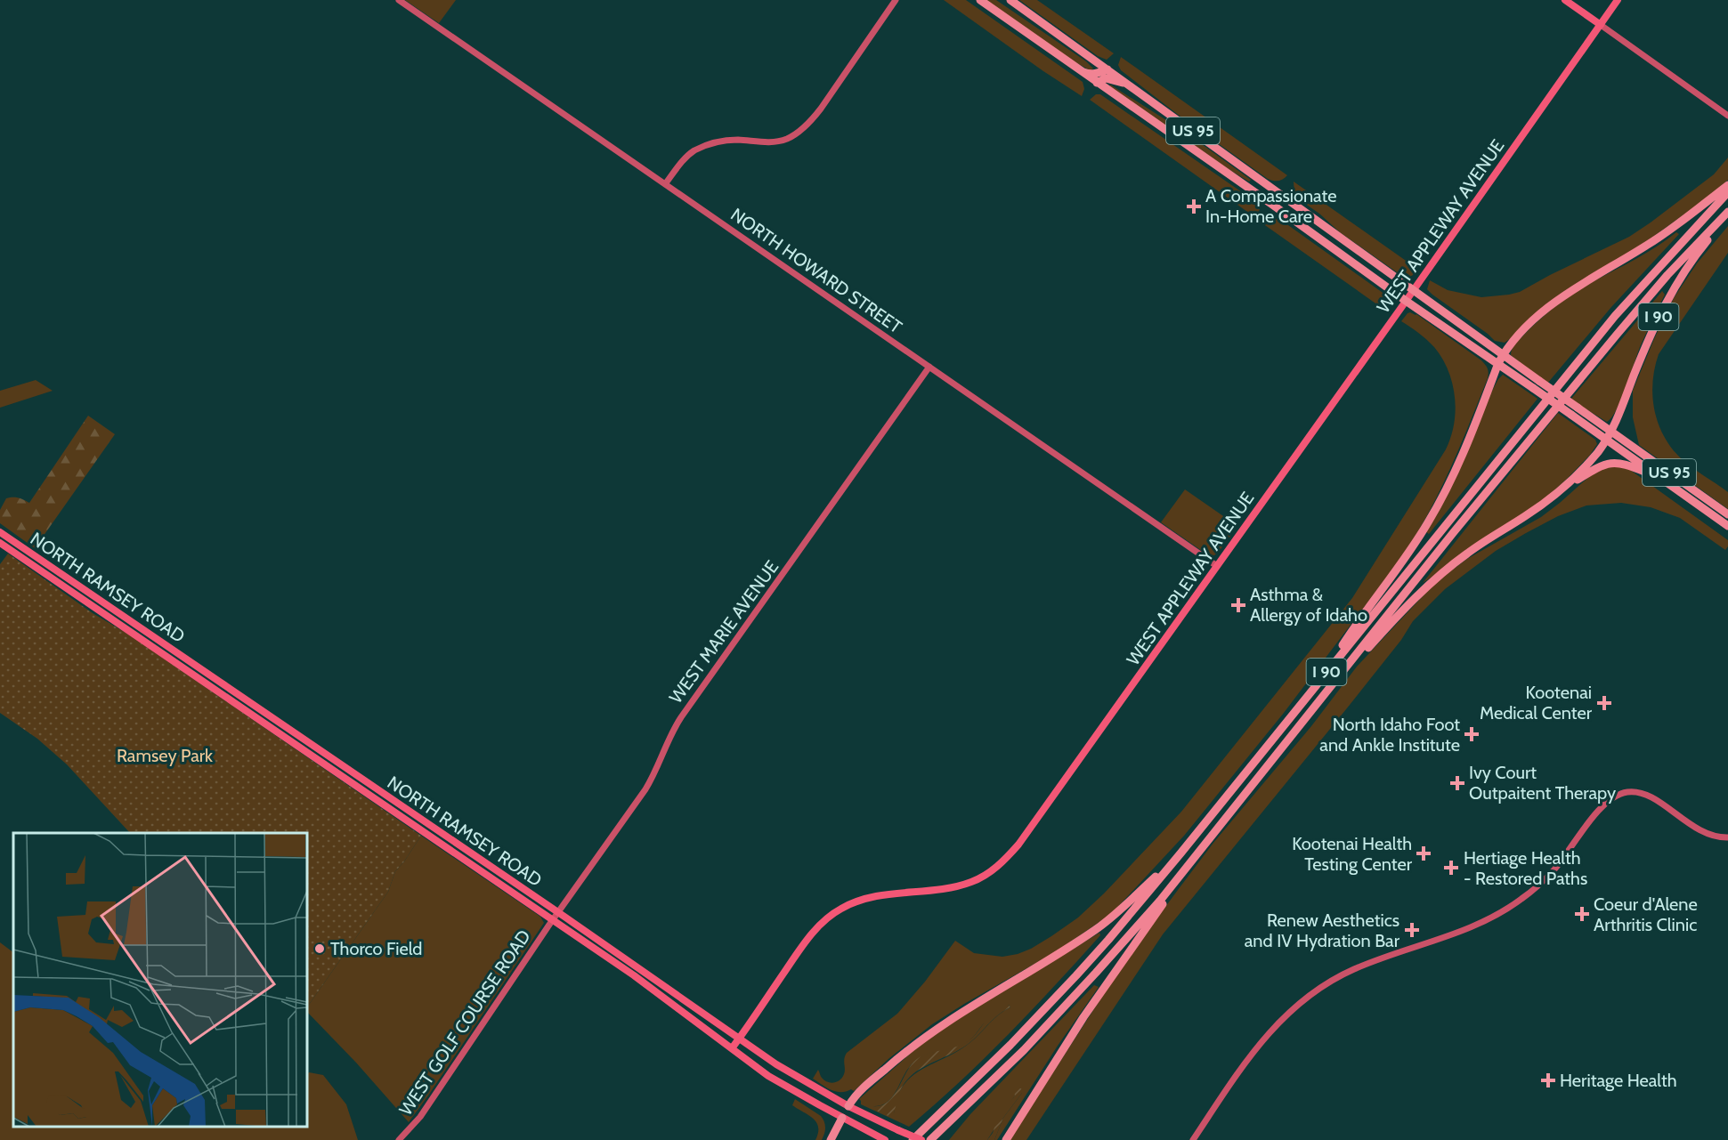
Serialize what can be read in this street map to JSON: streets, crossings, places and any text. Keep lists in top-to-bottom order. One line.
{"streets":{"highway":["US 95","I 90"],"main road":["WEST APPLEWAY AVENUE","NORTH RAMSEY ROAD"],"street":["NORTH HOWARD STREET","WEST MARIE AVENUE","WEST GOLF COURSE ROAD"]},"crossings":[["US 95","WEST APPLEWAY AVENUE"],["US 95","I 90"],["WEST APPLEWAY AVENUE","NORTH HOWARD STREET"],["WEST APPLEWAY AVENUE","NORTH RAMSEY ROAD"],["NORTH HOWARD STREET","WEST MARIE AVENUE"],["NORTH RAMSEY ROAD","WEST MARIE AVENUE"],["NORTH RAMSEY ROAD","WEST GOLF COURSE ROAD"],["WEST MARIE AVENUE","WEST GOLF COURSE ROAD"]],"parks":["Ramsey Park"],"places":{"health":["A Compassionate In-Home Care","Asthma & Allergy of Idaho","Kootenai Medical Center","North Idaho Foot and Ankle Institute","Ivy Court Outpaitent Therapy","Kootenai Health Testing Center","Hertiage Health - Restored Paths","Coeur d'Alene Arthritis Clinic","Renew Aesthetics and IV Hydration Bar","Heritage Health"],"other":["Thorco Field"]}}
